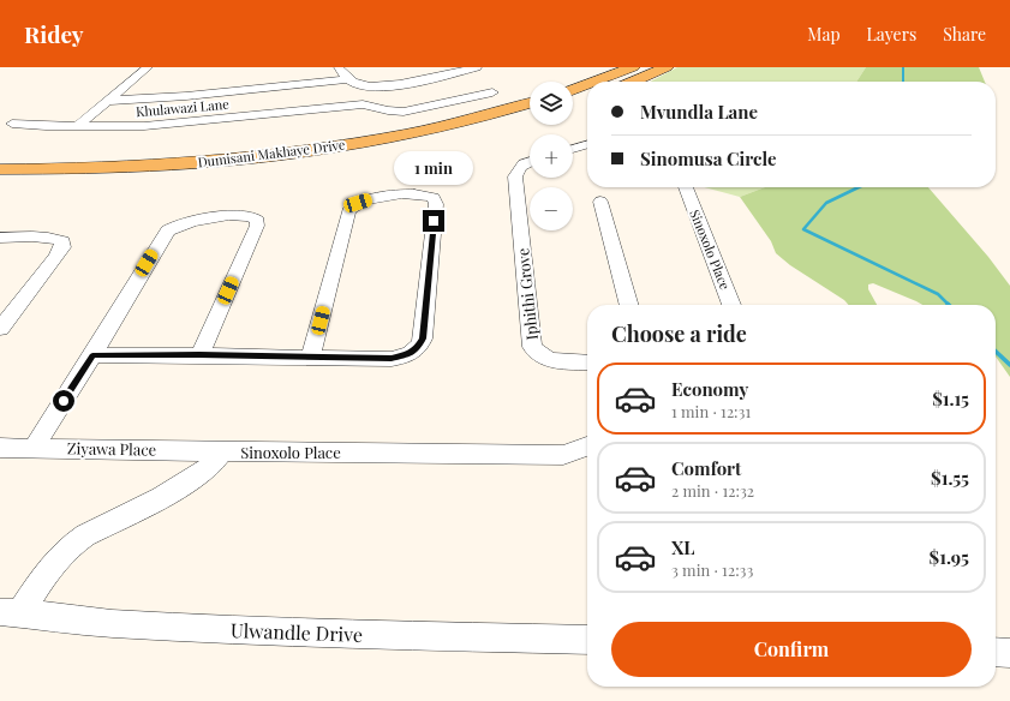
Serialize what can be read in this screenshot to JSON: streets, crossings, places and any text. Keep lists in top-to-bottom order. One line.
{"streets":{"main road":["Dumisani Makhaye Drive"],"street":["Khulawazi Lane","Sinoxolo Place","Iphithi Grove","Ziyawa Place","Ulwandle Drive"]},"crossings":[["Sinoxolo Place","Ziyawa Place"],["Sinoxolo Place","Ulwandle Drive"]],"page":{"header":"Ridey","nav":["Map","Layers","Share"],"map_buttons":["+","−"],"banner":["Mvundla Lane","Sinomusa Circle"],"bubble":"1 min","heading":"Choose a ride","list":[{"name":"Economy","note":"1 min · 12:31","value":"$1.15"},{"name":"Comfort","note":"2 min · 12:32","value":"$1.55"},{"name":"XL","note":"3 min · 12:33","value":"$1.95"}],"buttons":"Confirm"}}
